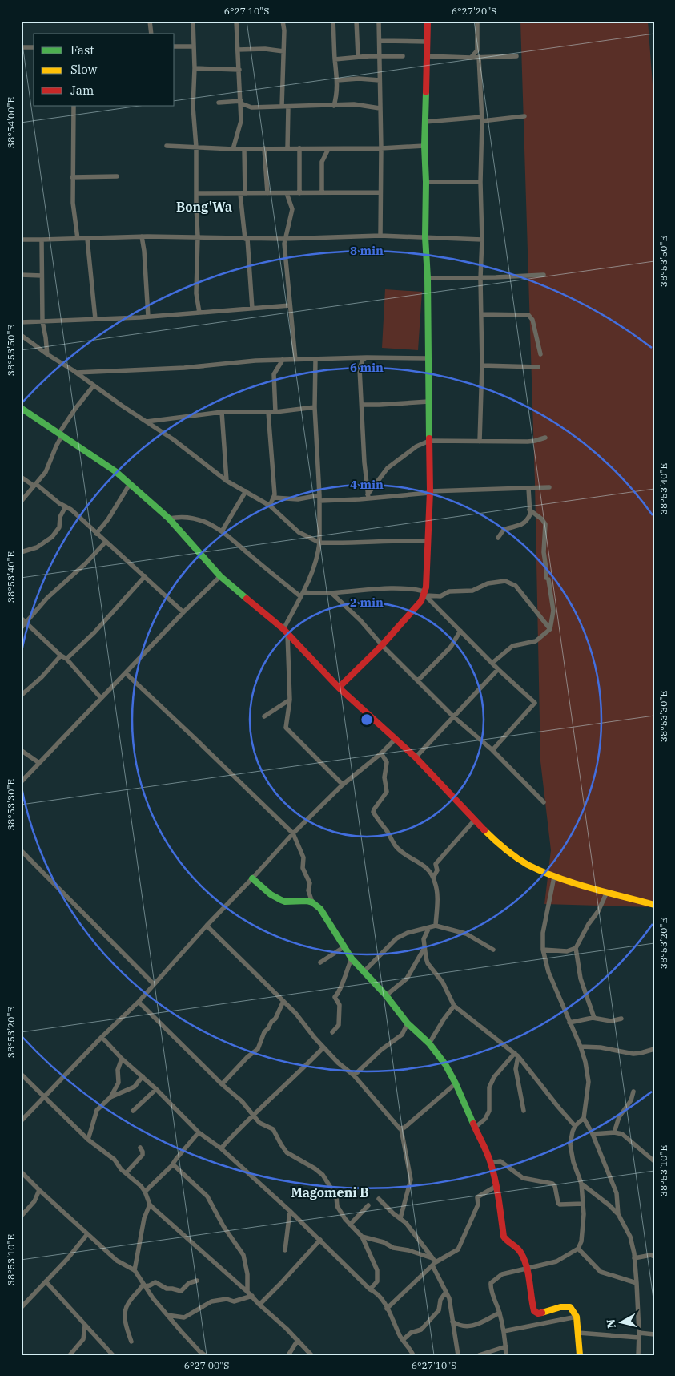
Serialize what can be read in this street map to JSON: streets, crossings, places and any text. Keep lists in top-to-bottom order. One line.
{"districts":["Bong'Wa","Magomeni B"],"legend":["Fast","Slow","Jam"],"north":"left","coordinates":["6°27'10\"S","6°27'20\"S","38°54'00\"E","38°53'50\"E","38°53'40\"E","38°53'30\"E","38°53'20\"E","38°53'10\"E","6°27'00\"S"],"rings":["8 min","6 min","4 min","2 min"]}
